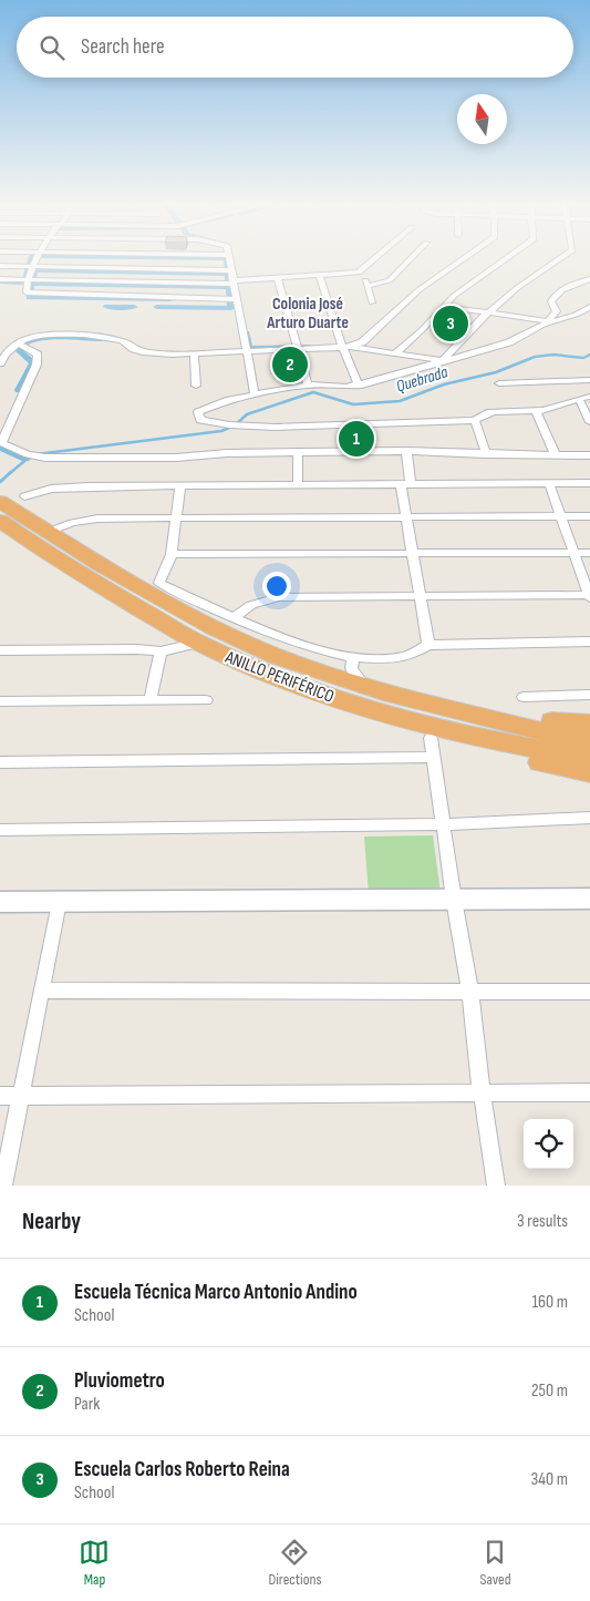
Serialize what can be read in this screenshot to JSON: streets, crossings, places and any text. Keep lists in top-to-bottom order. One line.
{"streets":{"highway":["ANILLO PERIFÉRICO"]},"districts":["Colonia José Arturo Duarte"],"water":["Quebrada"],"north":"top","page":{"search":"Search here","pins":["3","2","1"],"heading":["Nearby","3 results"],"list":[{"mark":"1","name":"Escuela Técnica Marco Antonio Andino","note":"School","value":"160 m"},{"mark":"2","name":"Pluviometro","note":"Park","value":"250 m"},{"mark":"3","name":"Escuela Carlos Roberto Reina","note":"School","value":"340 m"}],"nav":["Map","Directions","Saved"]}}
